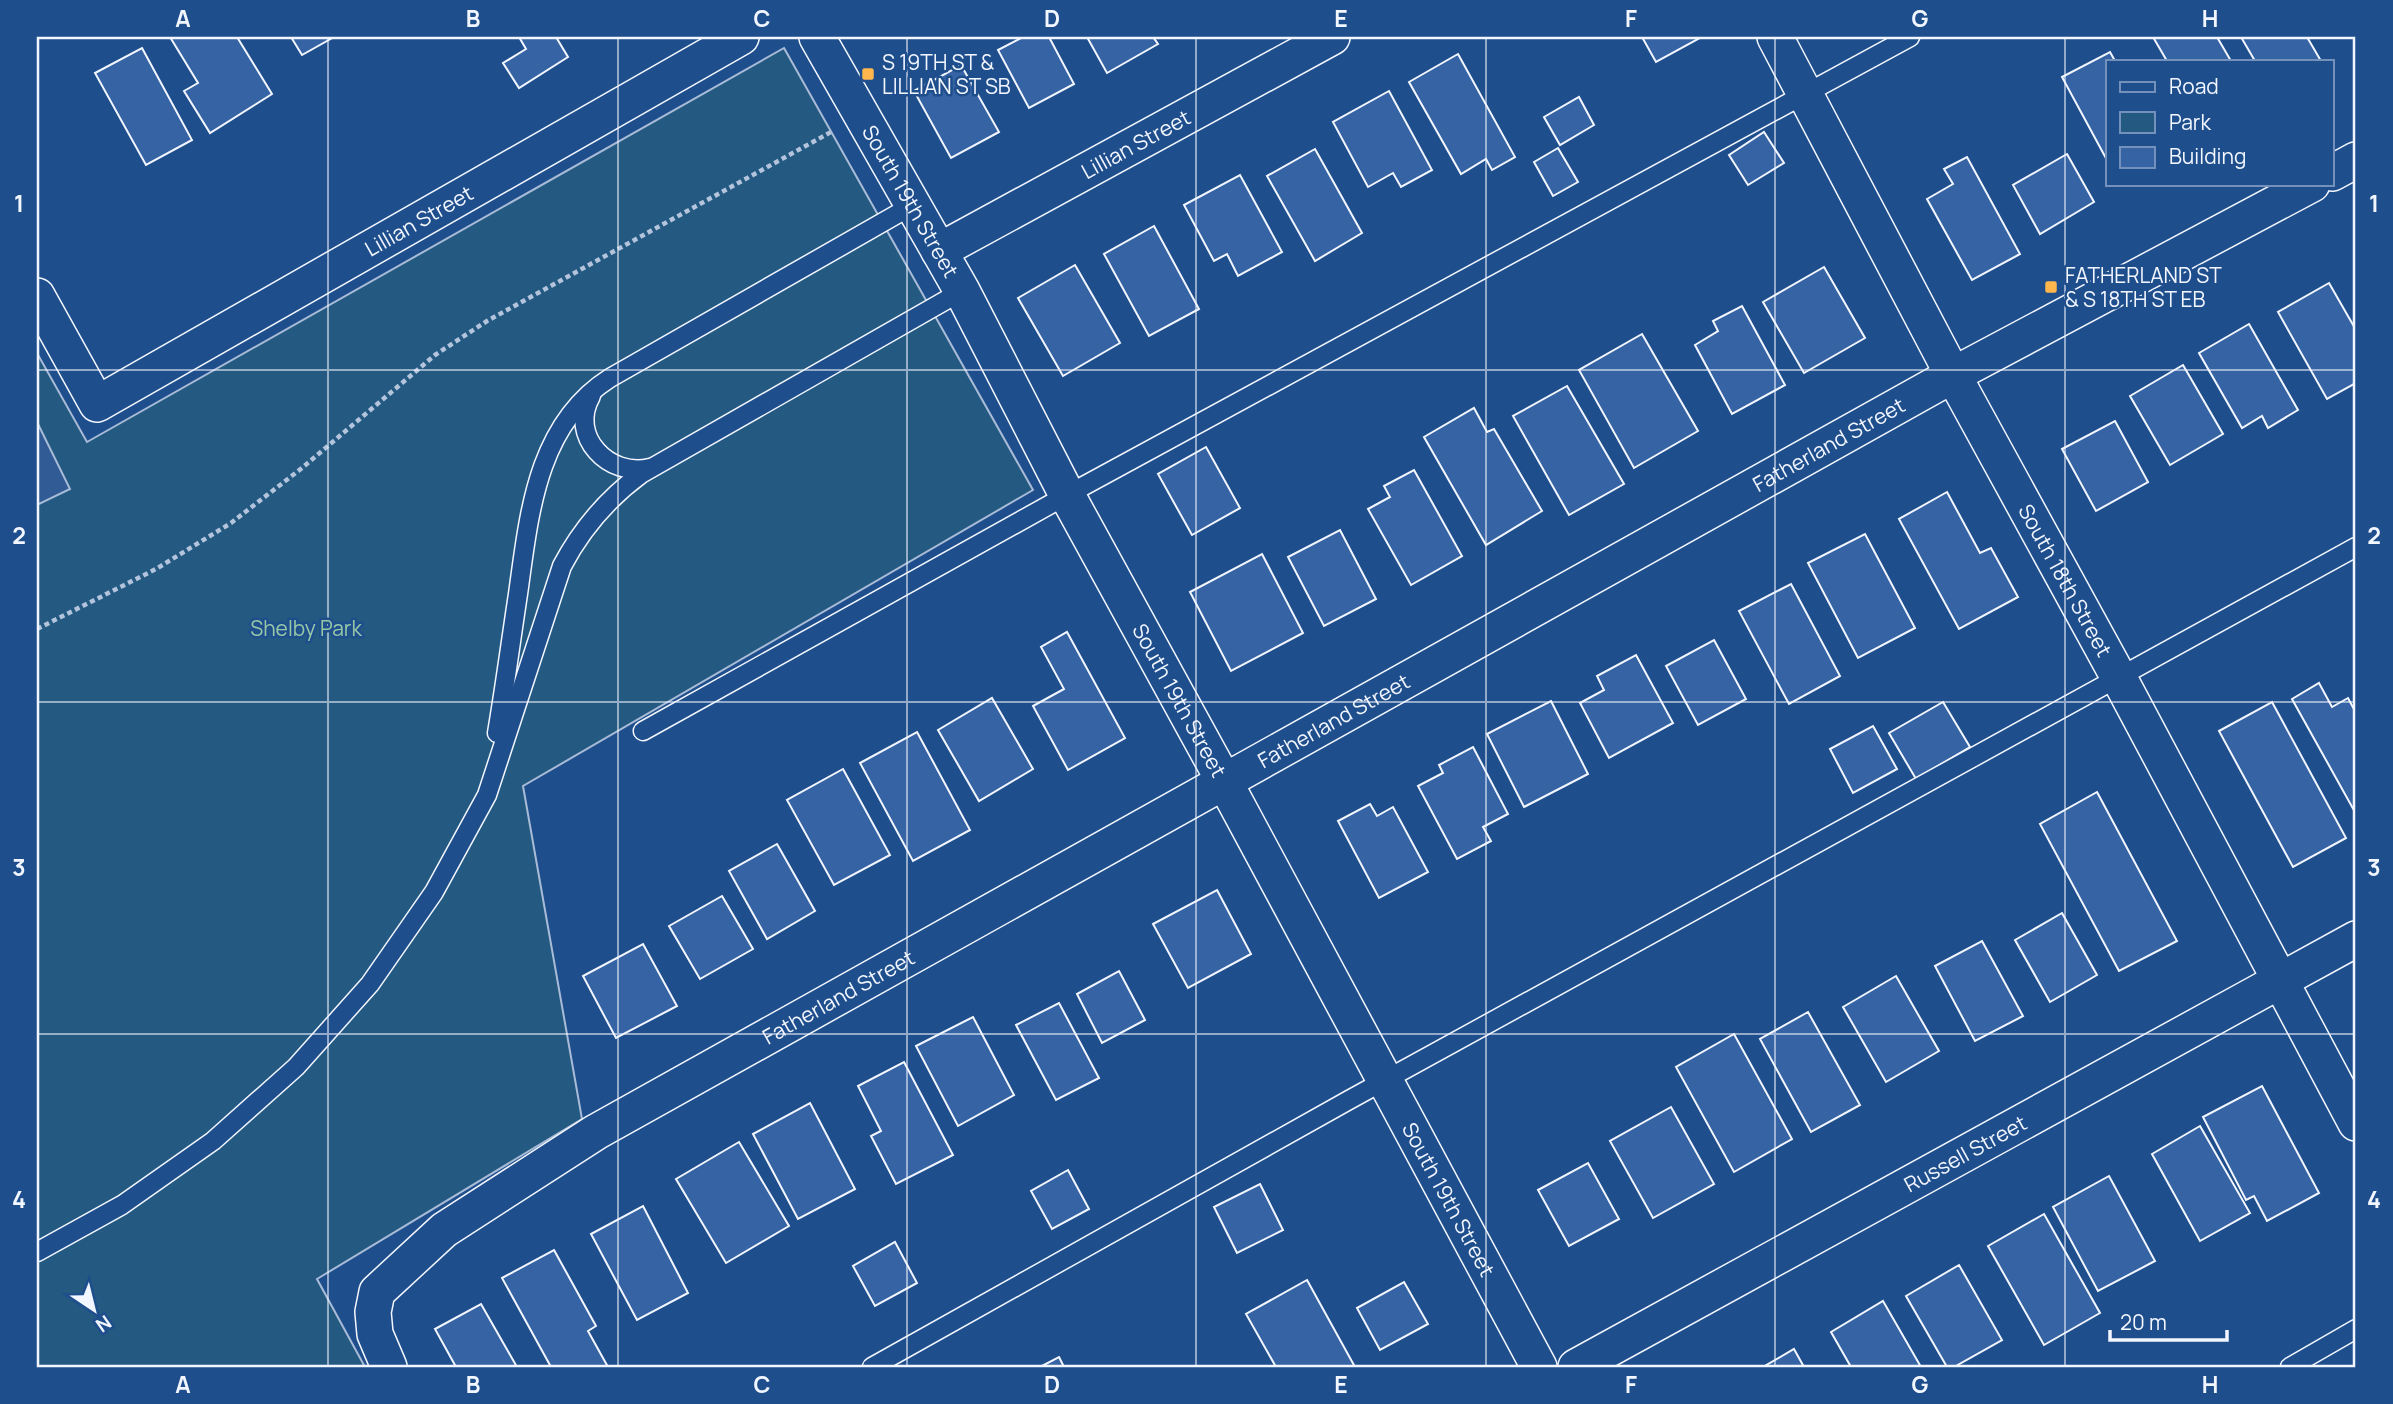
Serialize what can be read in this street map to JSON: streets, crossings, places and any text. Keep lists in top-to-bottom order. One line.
{"streets":{"street":["Lillian Street","South 19th Street","Fatherland Street","South 18th Street","Russell Street"]},"crossings":[["Lillian Street","South 19th Street"],["South 19th Street","Fatherland Street"],["Fatherland Street","South 18th Street"],["South 18th Street","Russell Street"]],"parks":["Shelby Park"],"places":{"transit":["S 19TH ST & LILLIAN ST SB","FATHERLAND ST & S 18TH ST EB"]},"legend":["Road","Park","Building"],"scale_bar":"20 m","north":"bottom right","grid":{"columns":["A","B","C","D","E","F","G","H"],"rows":["1","2","3","4"]}}
